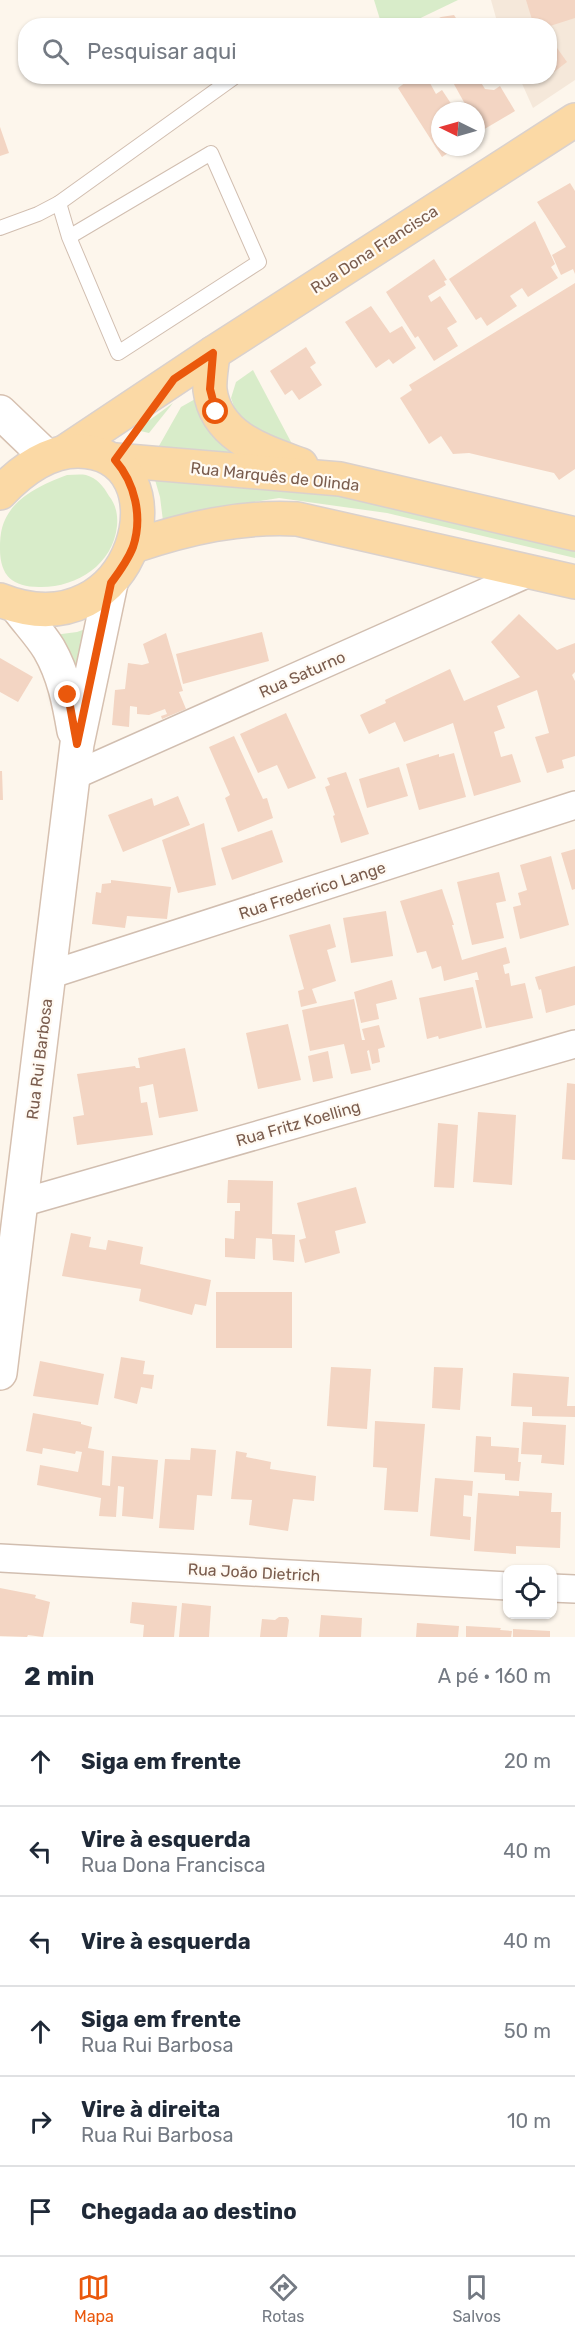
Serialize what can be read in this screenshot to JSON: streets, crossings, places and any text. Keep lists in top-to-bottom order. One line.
{"streets":{"main road":["Rua Dona Francisca","Rua Marquês de Olinda","Rua Rui Barbosa"],"street":["Rua Saturno","Rua Frederico Lange","Rua Fritz Koelling","Rua João Dietrich"]},"crossings":[["Rua Dona Francisca","Rua Marquês de Olinda"],["Rua Saturno","Rua Rui Barbosa"],["Rua Frederico Lange","Rua Rui Barbosa"],["Rua Rui Barbosa","Rua Fritz Koelling"]],"north":"left","page":{"search":"Pesquisar aqui","heading":["2 min","A pé · 160 m"],"list":[["Siga em frente","20 m"],["Vire à esquerda","Rua Dona Francisca","40 m"],["Vire à esquerda","40 m"],["Siga em frente","Rua Rui Barbosa","50 m"],["Vire à direita","Rua Rui Barbosa","10 m"],"Chegada ao destino"],"nav":["Mapa","Rotas","Salvos"]}}
